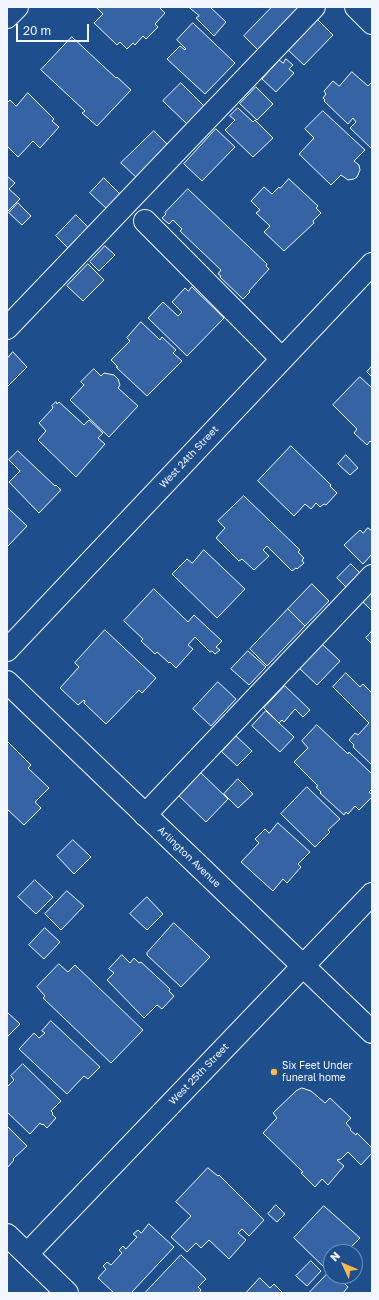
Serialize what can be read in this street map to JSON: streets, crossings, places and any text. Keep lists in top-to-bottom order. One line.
{"streets":{"street":["West 24th Street","Arlington Avenue","West 25th Street"]},"crossings":[["Arlington Avenue","West 25th Street"]],"places":["Six Feet Under funeral home"],"scale_bar":"20 m","north":"top left"}
